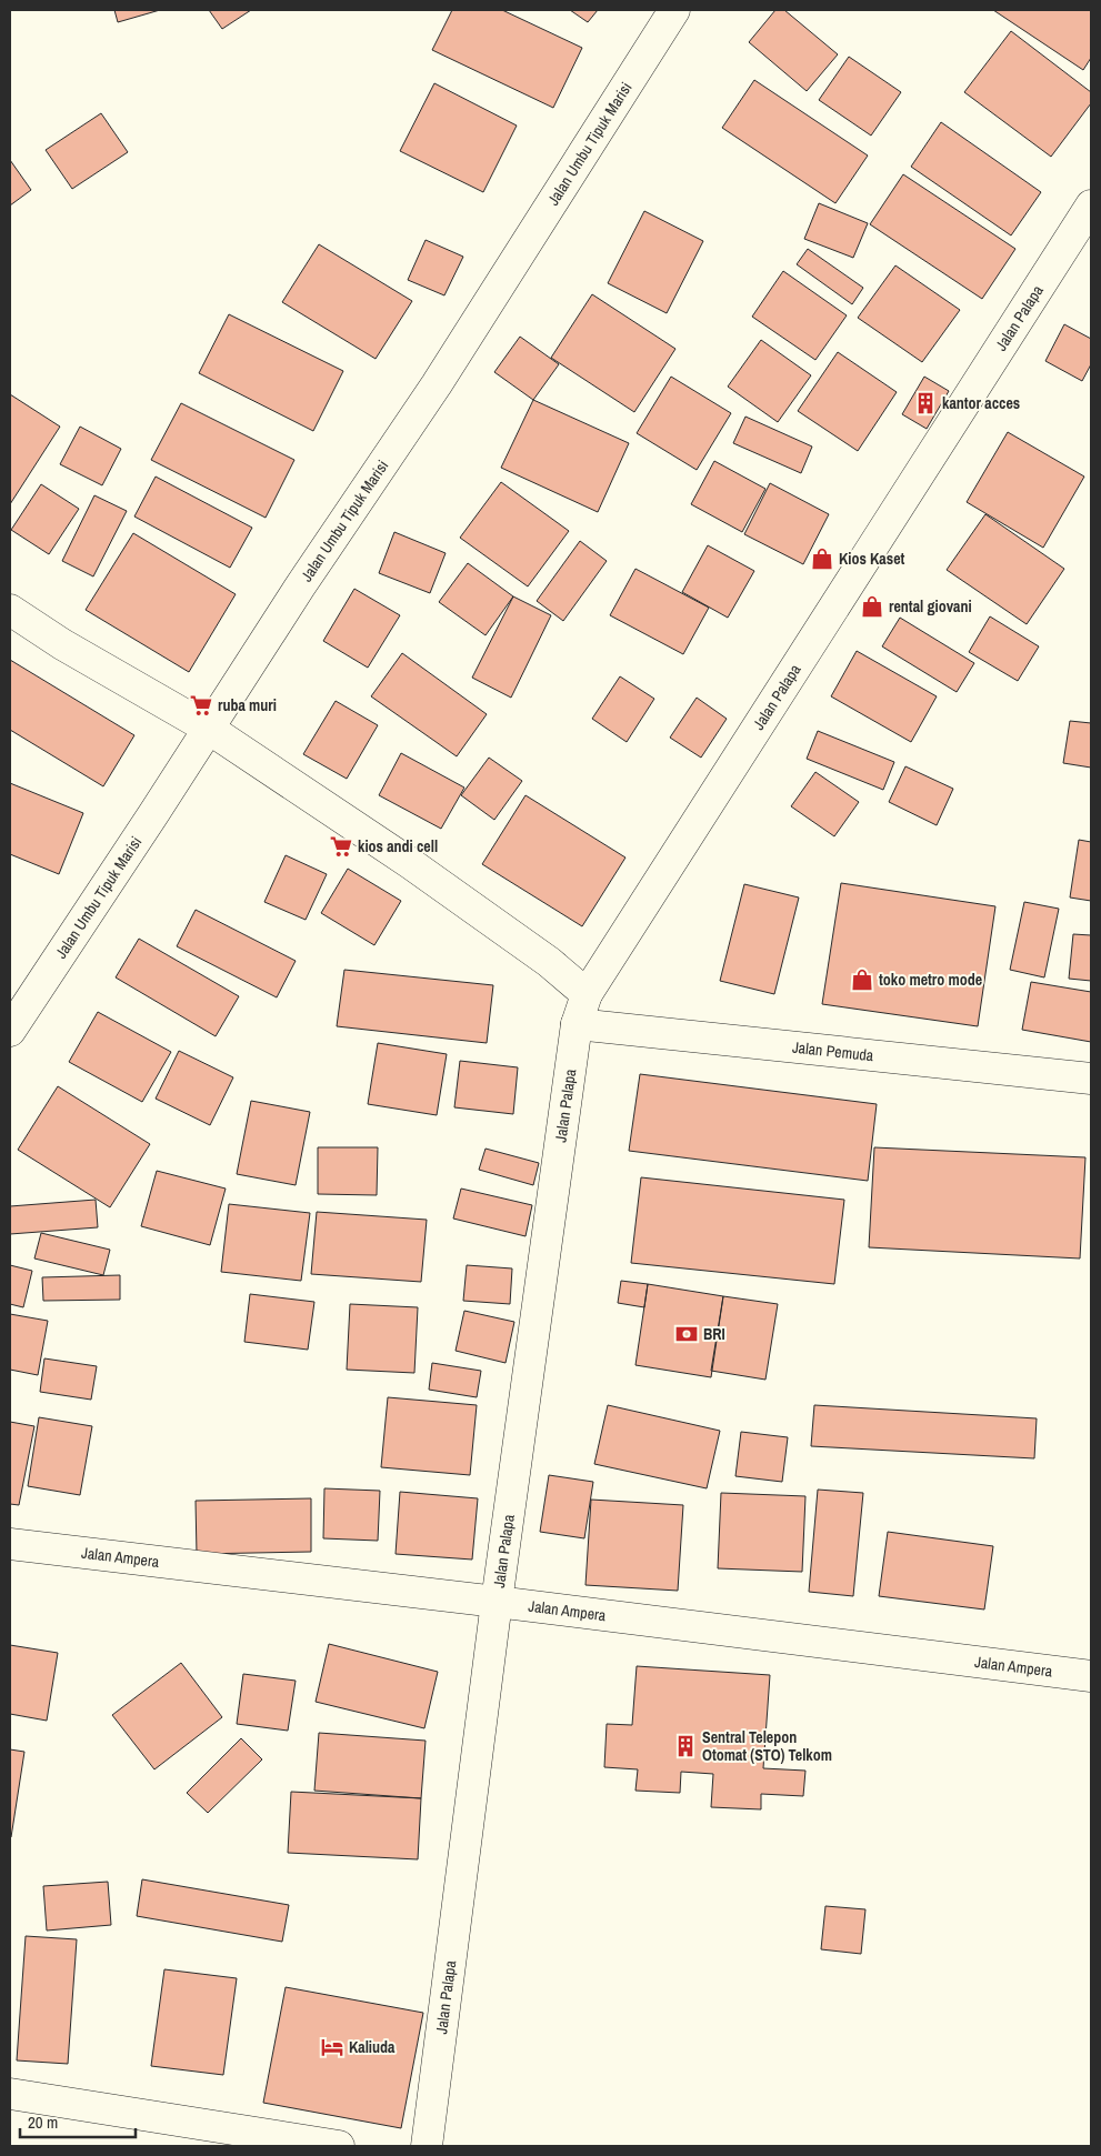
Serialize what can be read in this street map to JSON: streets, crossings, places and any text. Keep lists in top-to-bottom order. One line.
{"streets":{"street":["Jalan Umbu Tipuk Marisi","Jalan Palapa","Jalan Pemuda","Jalan Ampera"]},"crossings":[["Jalan Palapa","Jalan Pemuda"],["Jalan Palapa","Jalan Ampera"]],"places":{"building":["kantor acces","Sentral Telepon Otomat (STO) Telkom"],"shop":["Kios Kaset","rental giovani","toko metro mode"],"supermarket":["ruba muri","kios andi cell"],"bank":["BRI"],"hotel":["Kaliuda"]},"scale_bar":"20 m"}
